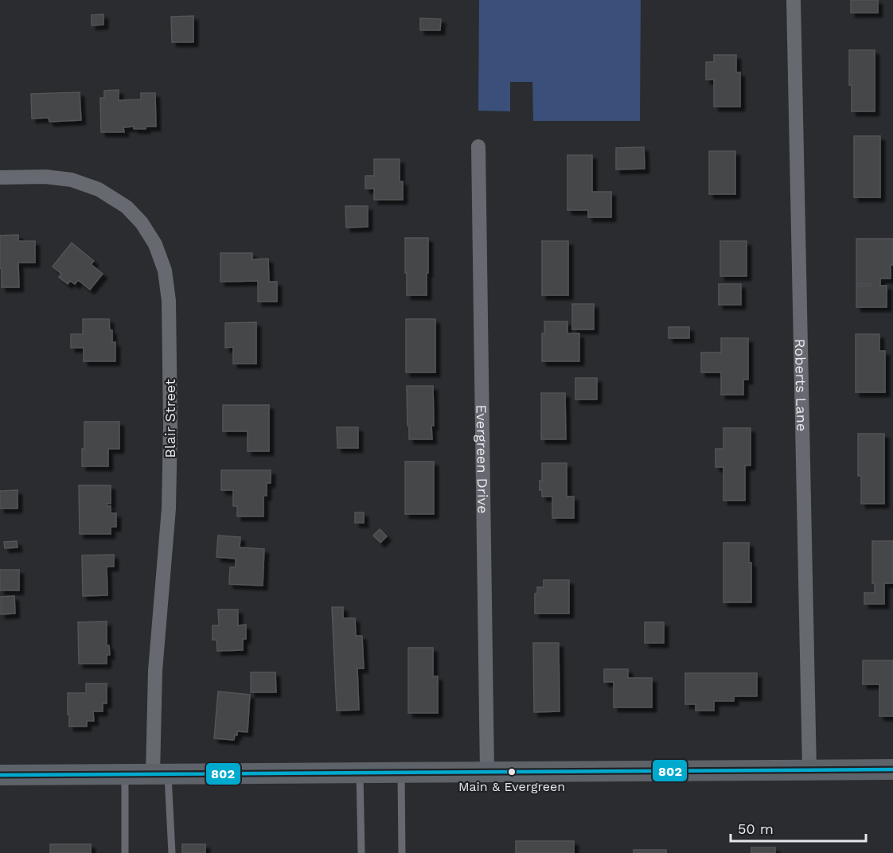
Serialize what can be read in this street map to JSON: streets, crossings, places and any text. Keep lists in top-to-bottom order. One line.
{"streets":{"street":["Roberts Lane","Blair Street","Evergreen Drive"]},"places":["Main & Evergreen"],"lines":["transit line 802"],"scale_bar":"50 m"}
